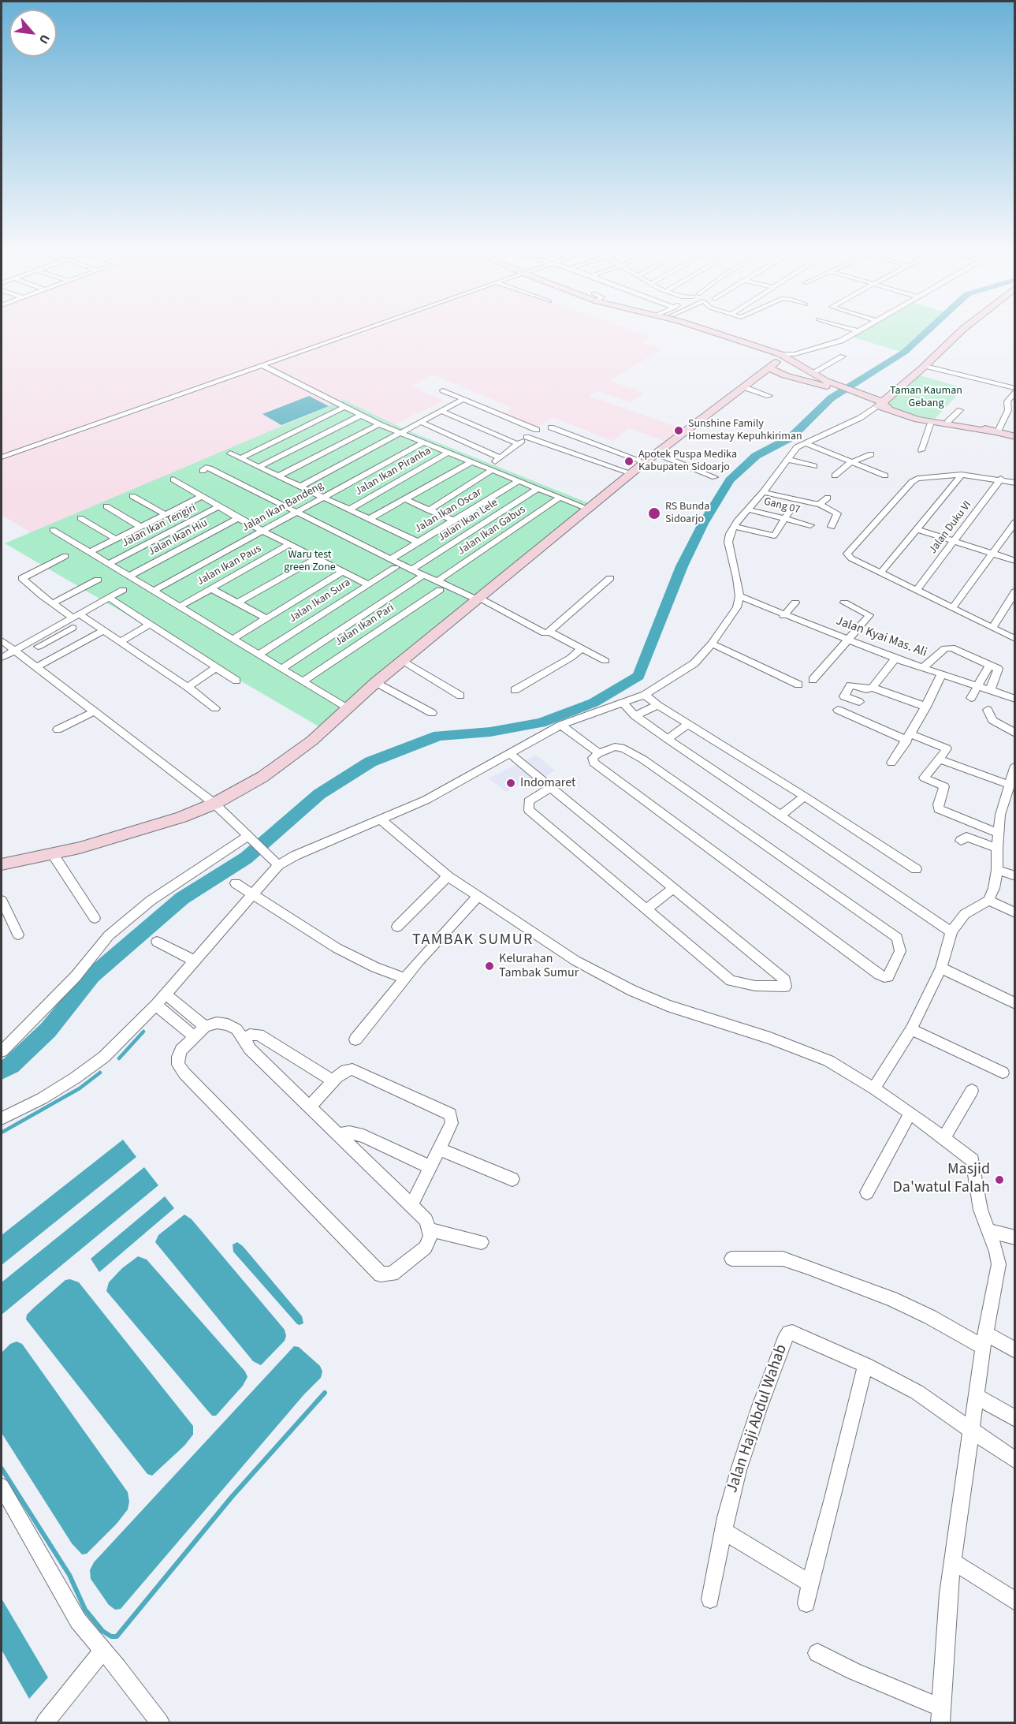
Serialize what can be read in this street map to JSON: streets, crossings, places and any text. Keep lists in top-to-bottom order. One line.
{"streets":{"street":["Jalan Ikan Piranha","Gang 07","Jalan Ikan Bandeng","Jalan Ikan Oscar","Jalan Ikan Lele","Jalan Ikan Tengiri","Jalan Duku VI","Jalan Ikan Gabus","Jalan Ikan Hiu","Jalan Ikan Paus","Jalan Ikan Sura","Jalan Ikan Pari","Jalan Kyai Mas. Ali","Jalan Haji Abdul Wahab"]},"districts":["TAMBAK SUMUR"],"parks":["Taman Kauman Gebang","Waru test green Zone"],"places":["Sunshine Family Homestay Kepuhkiriman","Apotek Puspa Medika Kabupaten Sidoarjo","RS Bunda Sidoarjo","Indomaret","Kelurahan Tambak Sumur","Masjid Da'watul Falah"],"north":"bottom right"}
